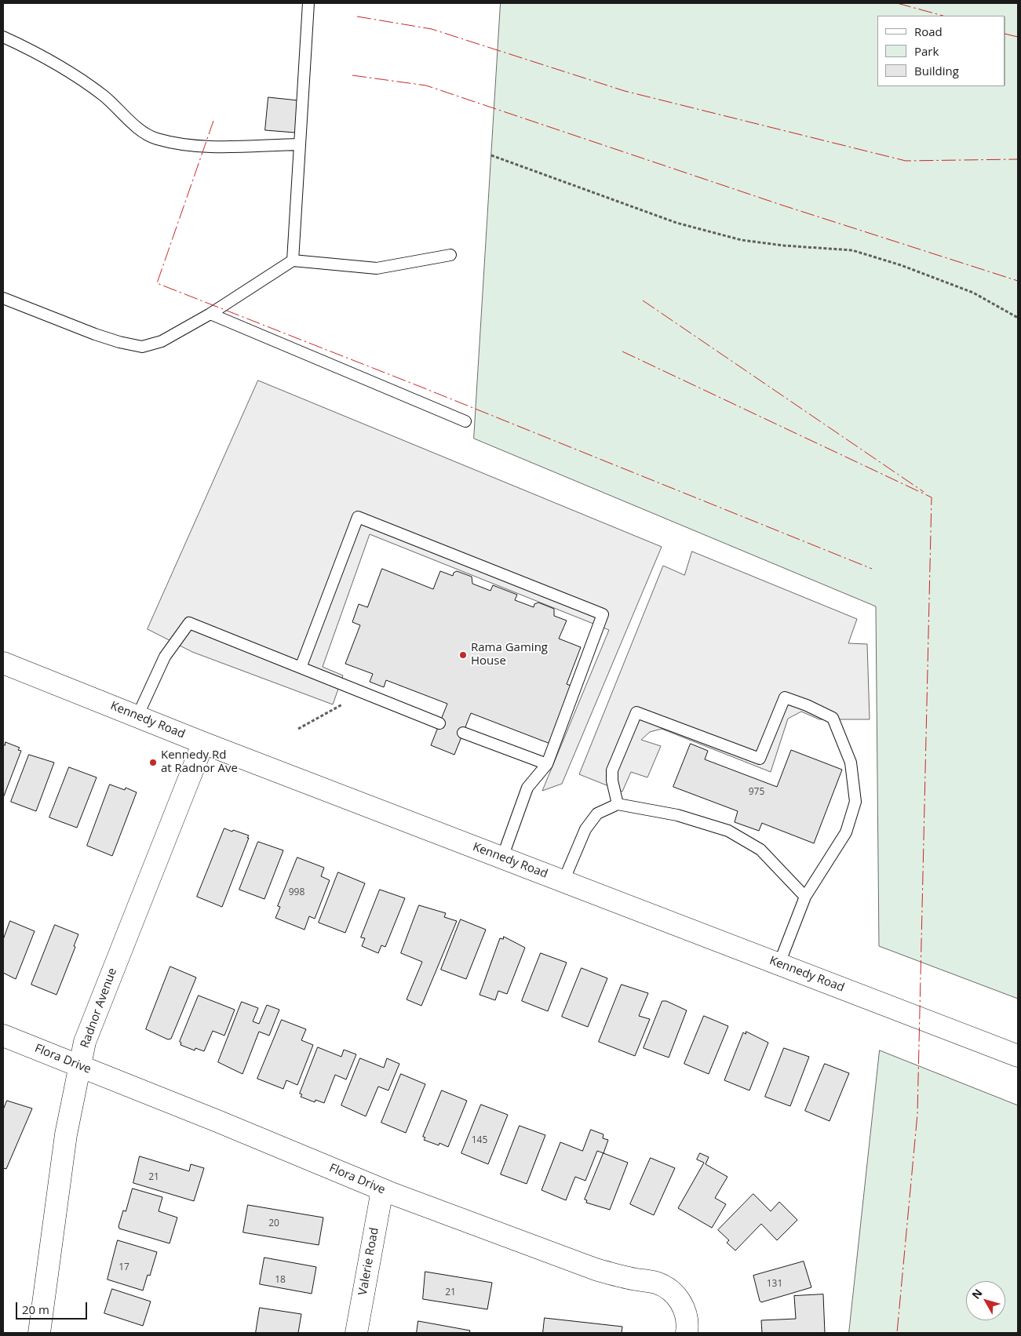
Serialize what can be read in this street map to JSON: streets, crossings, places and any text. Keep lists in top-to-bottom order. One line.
{"streets":{"street":["Kennedy Road","Radnor Avenue","Flora Drive","Valerie Road"]},"crossings":[["Kennedy Road","Radnor Avenue"],["Radnor Avenue","Flora Drive"],["Flora Drive","Valerie Road"]],"places":["Rama Gaming House","Kennedy Rd at Radnor Ave"],"house_numbers":["975","998","145","21","20","17","18","131","21"],"legend":["Road","Park","Building"],"scale_bar":"20 m","north":"top left"}
